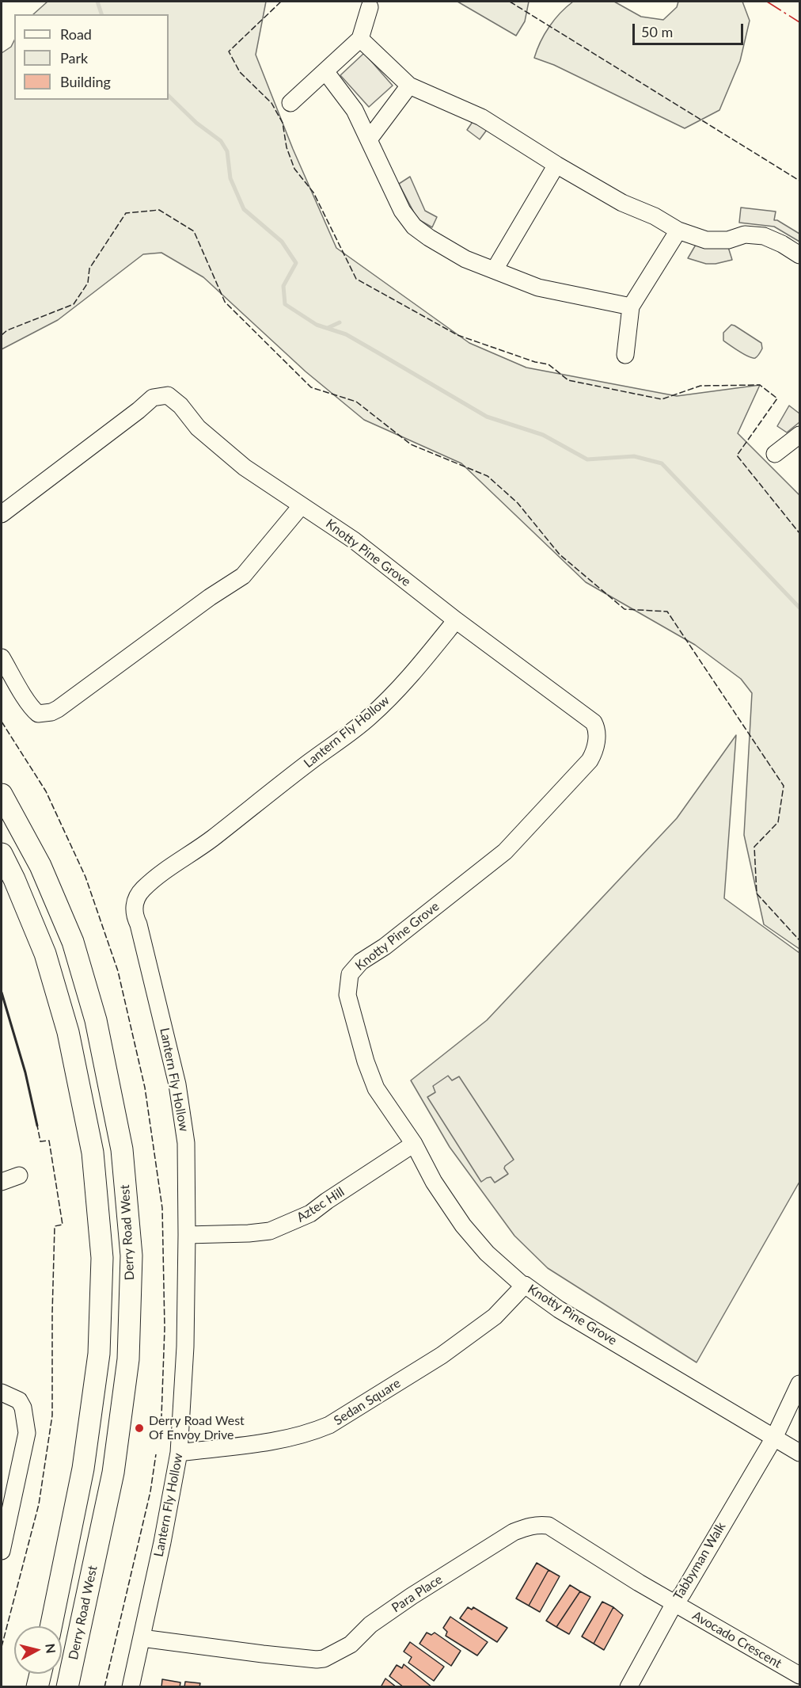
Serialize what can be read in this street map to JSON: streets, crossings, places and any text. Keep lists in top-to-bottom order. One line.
{"streets":{"main road":["Derry Road West"],"street":["Knotty Pine Grove","Lantern Fly Hollow","Aztec Hill","Sedan Square","Tabbyman Walk","Para Place","Avocado Crescent"]},"crossings":[["Knotty Pine Grove","Lantern Fly Hollow"],["Knotty Pine Grove","Aztec Hill"],["Knotty Pine Grove","Sedan Square"],["Knotty Pine Grove","Tabbyman Walk"],["Lantern Fly Hollow","Aztec Hill"],["Lantern Fly Hollow","Sedan Square"],["Lantern Fly Hollow","Para Place"],["Tabbyman Walk","Para Place"],["Tabbyman Walk","Avocado Crescent"],["Para Place","Avocado Crescent"]],"places":["Derry Road West Of Envoy Drive"],"legend":["Road","Park","Building"],"scale_bar":"50 m","north":"right"}
